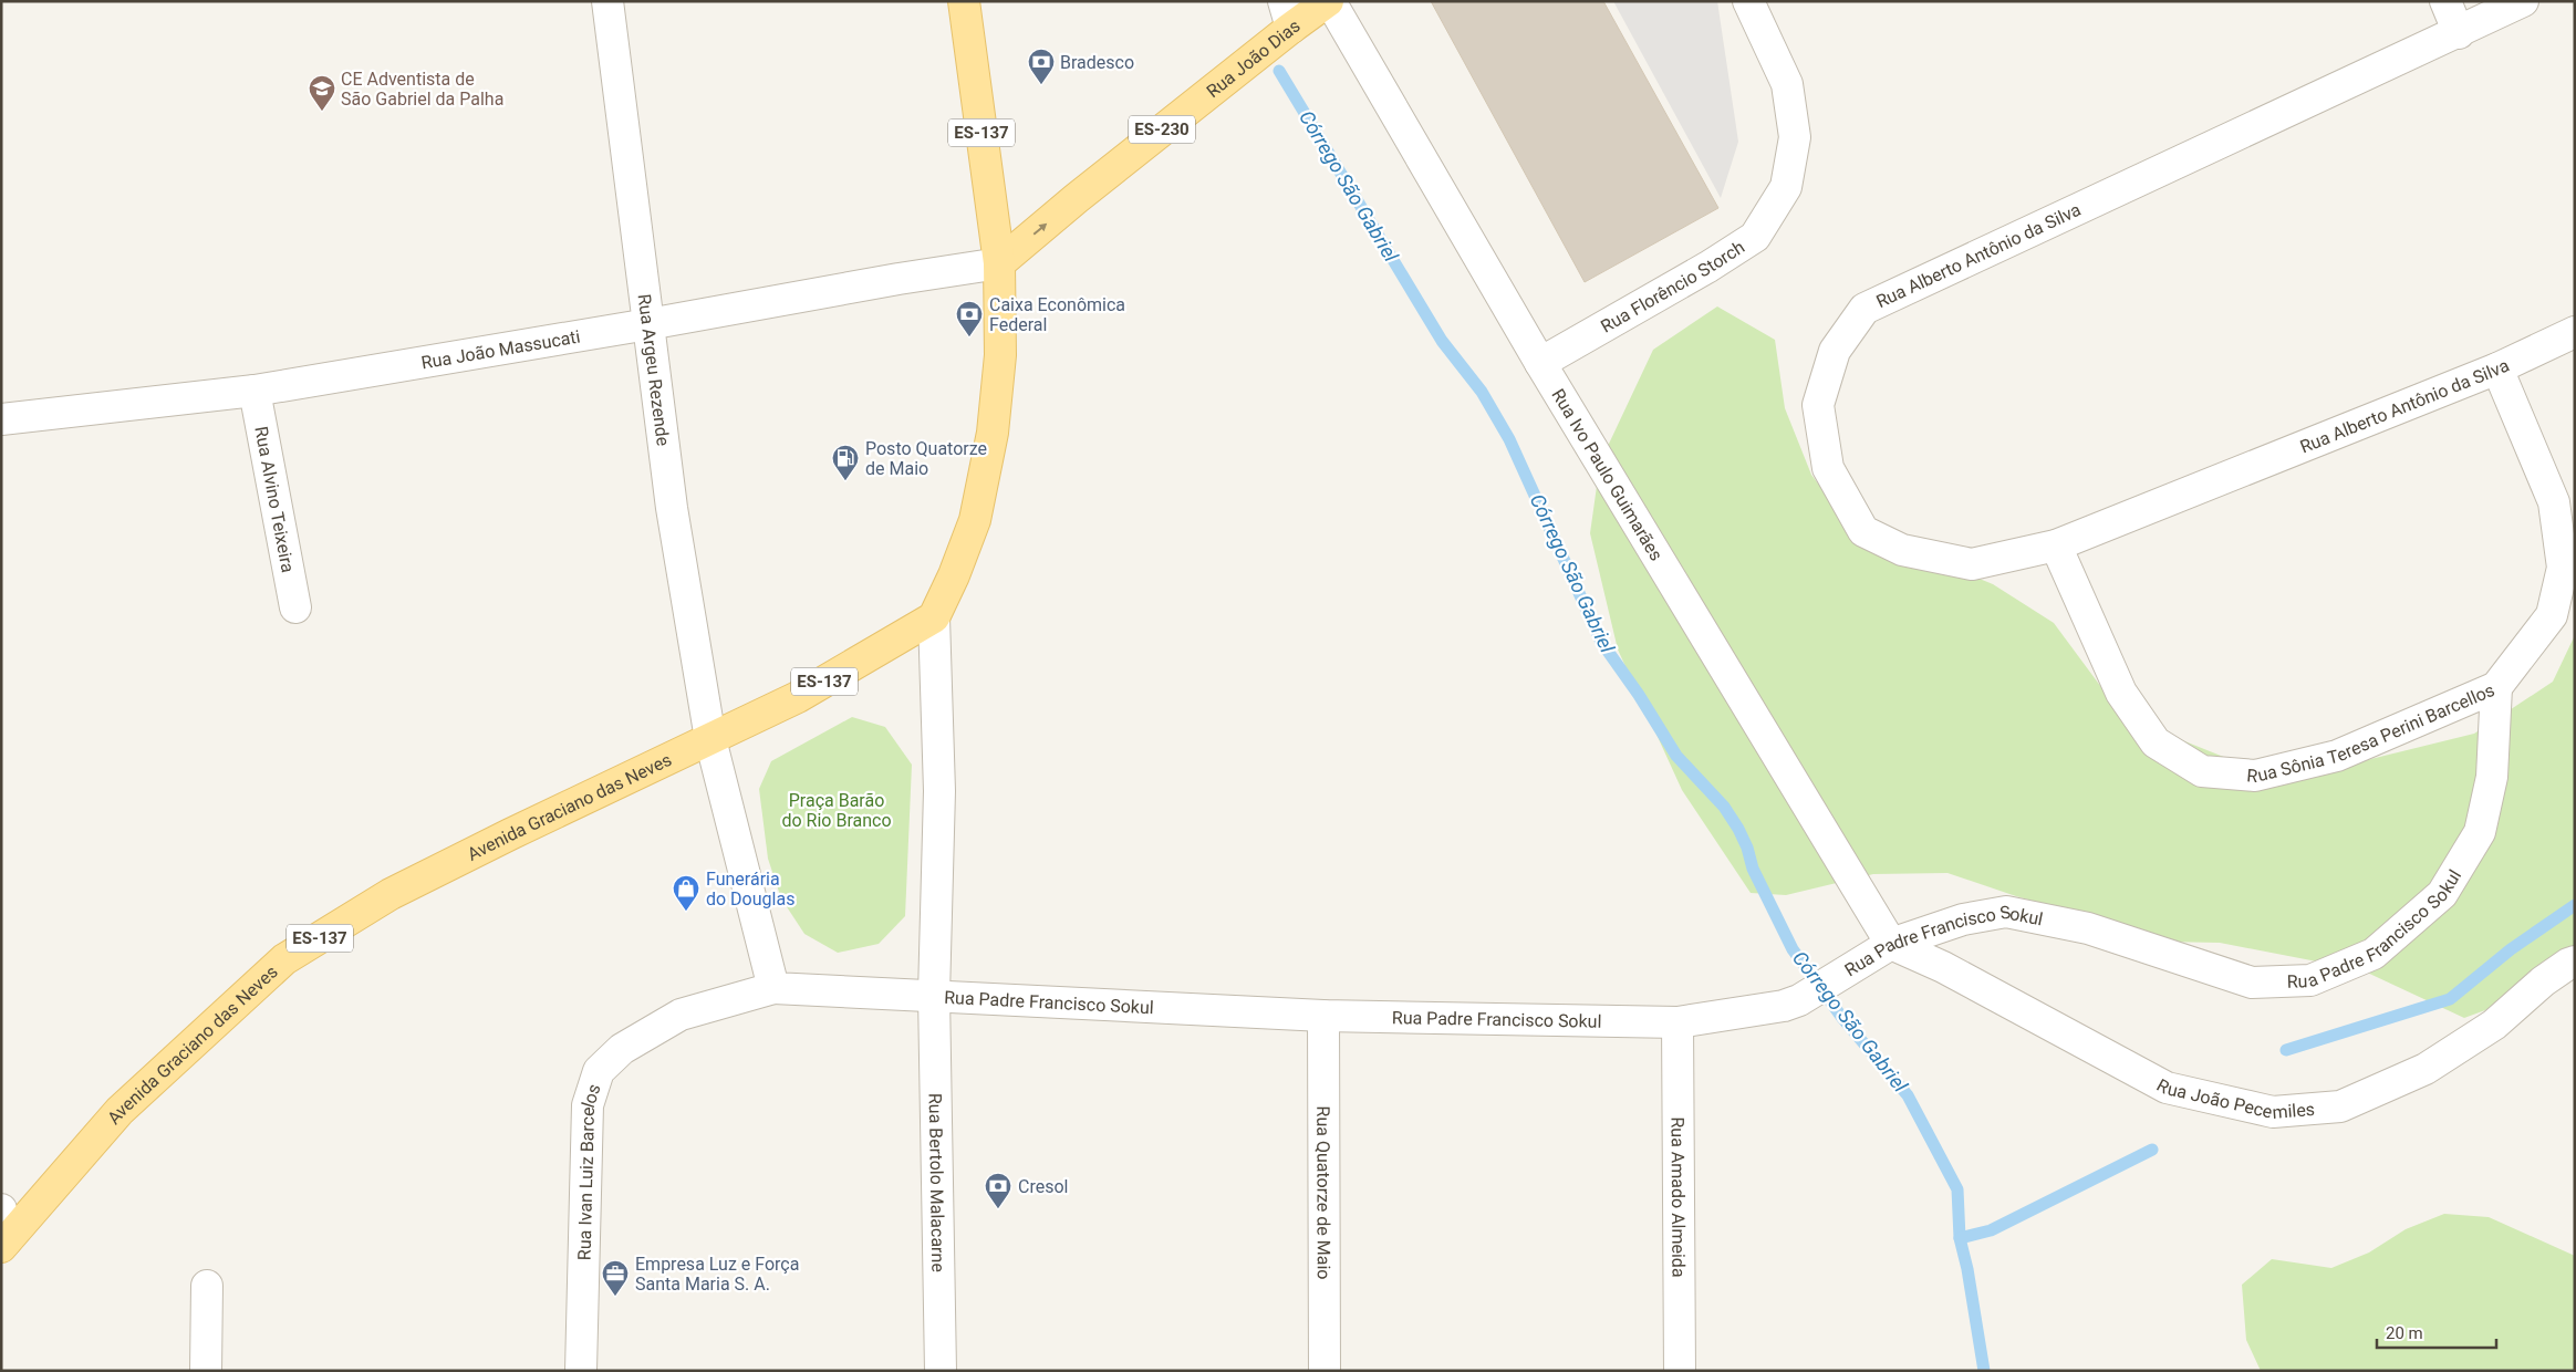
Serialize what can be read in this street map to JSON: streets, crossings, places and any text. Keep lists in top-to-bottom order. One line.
{"streets":{"main road":["Rua João Dias","ES-230","ES-137","Avenida Graciano das Neves"],"street":["Rua Alberto Antônio da Silva","Rua Florêncio Storch","Rua João Massucati","Rua Argeu Rezende","Rua Ivo Paulo Guimarães","Rua Alvino Teixeira","Rua Sônia Teresa Perini Barcellos","Rua Padre Francisco Sokul","Rua João Pecemiles","Rua Ivan Luiz Barcelos","Rua Bertolo Malacarne","Rua Quatorze de Maio","Rua Amado Almeida"]},"crossings":[["Rua João Dias","ES-137"],["Rua João Dias","Rua João Massucati"],["Rua João Dias","Rua Ivo Paulo Guimarães"],["ES-137","Rua João Massucati"],["ES-137","Rua Argeu Rezende"],["ES-137","Avenida Graciano das Neves"],["Rua Alberto Antônio da Silva","Rua Sônia Teresa Perini Barcellos"],["Rua Florêncio Storch","Rua Ivo Paulo Guimarães"],["Rua João Massucati","Rua Argeu Rezende"],["Rua João Massucati","Rua Alvino Teixeira"],["Rua Argeu Rezende","Avenida Graciano das Neves"],["Rua Ivo Paulo Guimarães","Rua Padre Francisco Sokul"],["Rua Ivo Paulo Guimarães","Rua João Pecemiles"],["Rua Sônia Teresa Perini Barcellos","Rua Padre Francisco Sokul"],["Rua Padre Francisco Sokul","Rua João Pecemiles"],["Rua Padre Francisco Sokul","Rua Bertolo Malacarne"],["Rua Padre Francisco Sokul","Rua Quatorze de Maio"],["Rua Padre Francisco Sokul","Rua Amado Almeida"]],"one_way":["Rua João Dias"],"water":["Córrego São Gabriel"],"parks":["Praça Barão do Rio Branco"],"places":{"bank":["Bradesco","Caixa Econômica Federal","Cresol"],"school or university":["CE Adventista de São Gabriel da Palha"],"fuel station":["Posto Quatorze de Maio"],"shop":["Funerária do Douglas"],"office":["Empresa Luz e Força Santa Maria S. A."]},"scale_bar":"20 m"}
